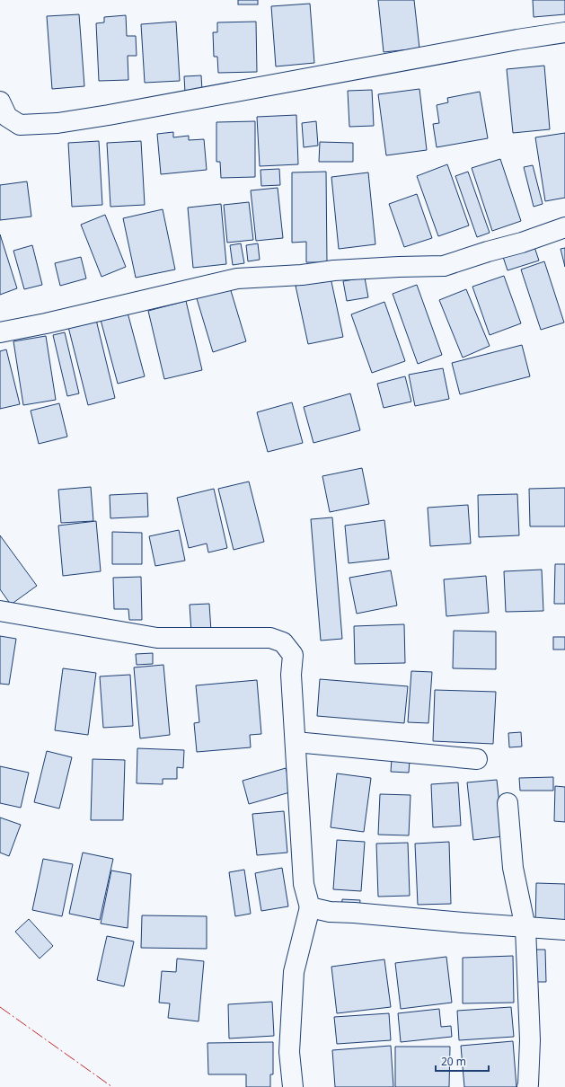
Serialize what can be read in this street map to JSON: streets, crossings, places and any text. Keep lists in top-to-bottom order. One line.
{"scale_bar":"20 m"}
